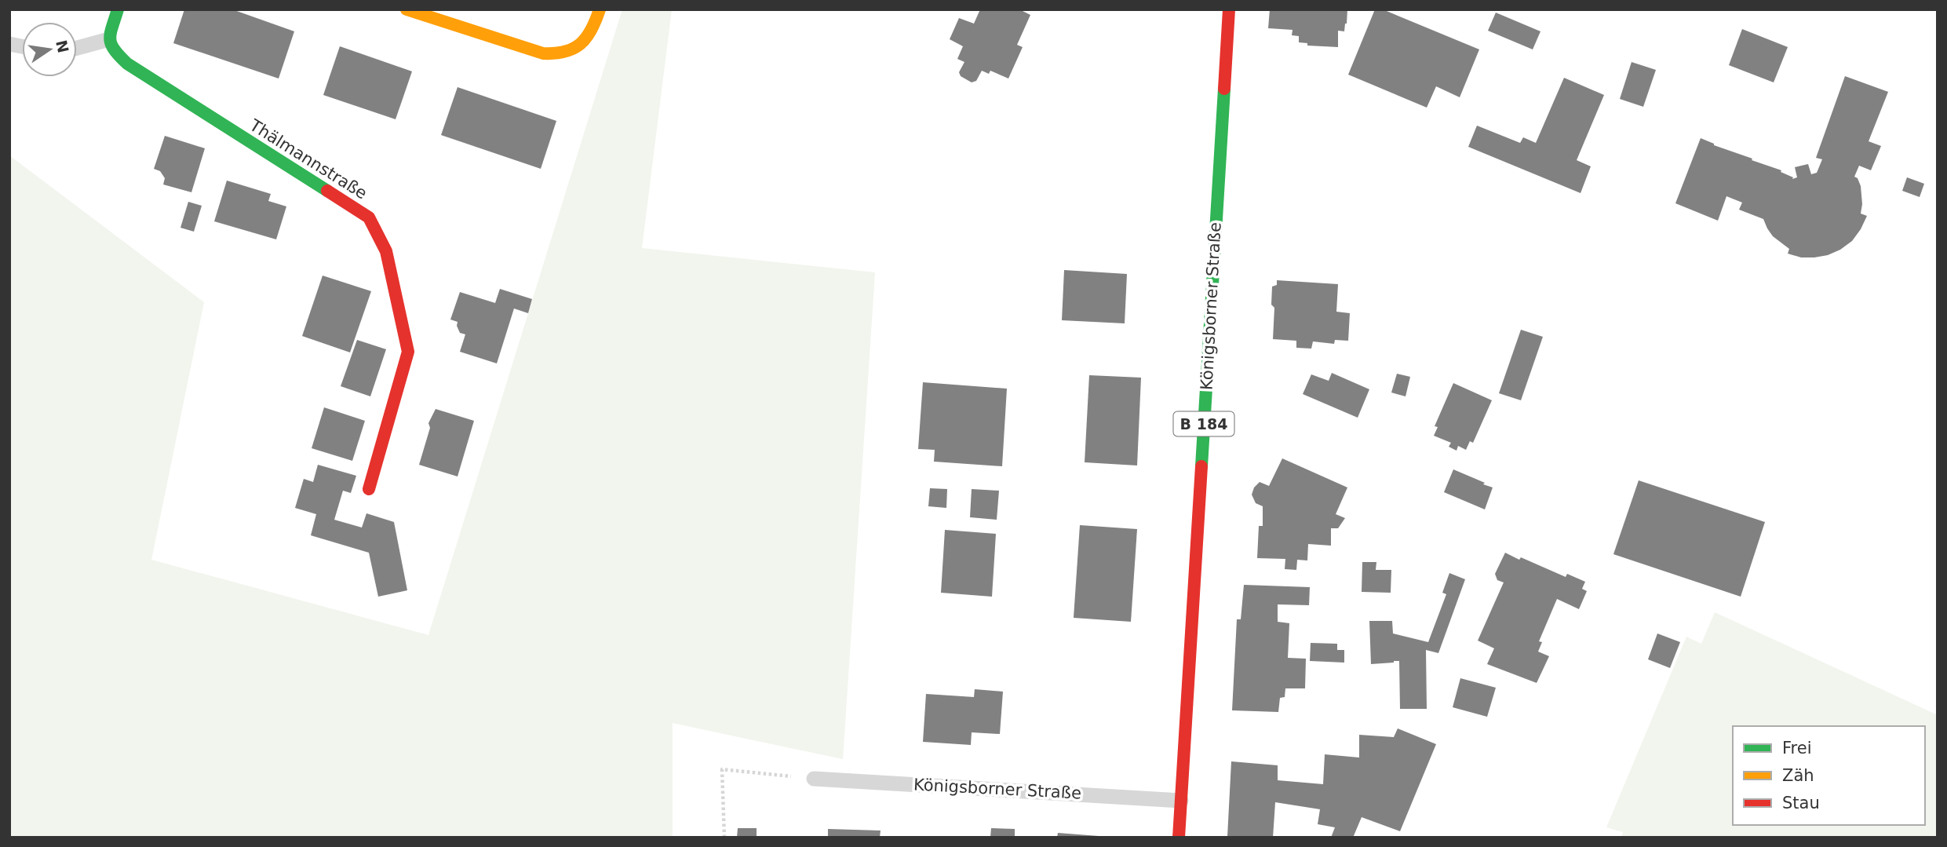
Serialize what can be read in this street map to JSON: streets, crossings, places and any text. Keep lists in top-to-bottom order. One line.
{"streets":{"street":["Thälmannstraße","Königsborner Straße","B 184"]},"legend":["Frei","Zäh","Stau"],"north":"right"}
